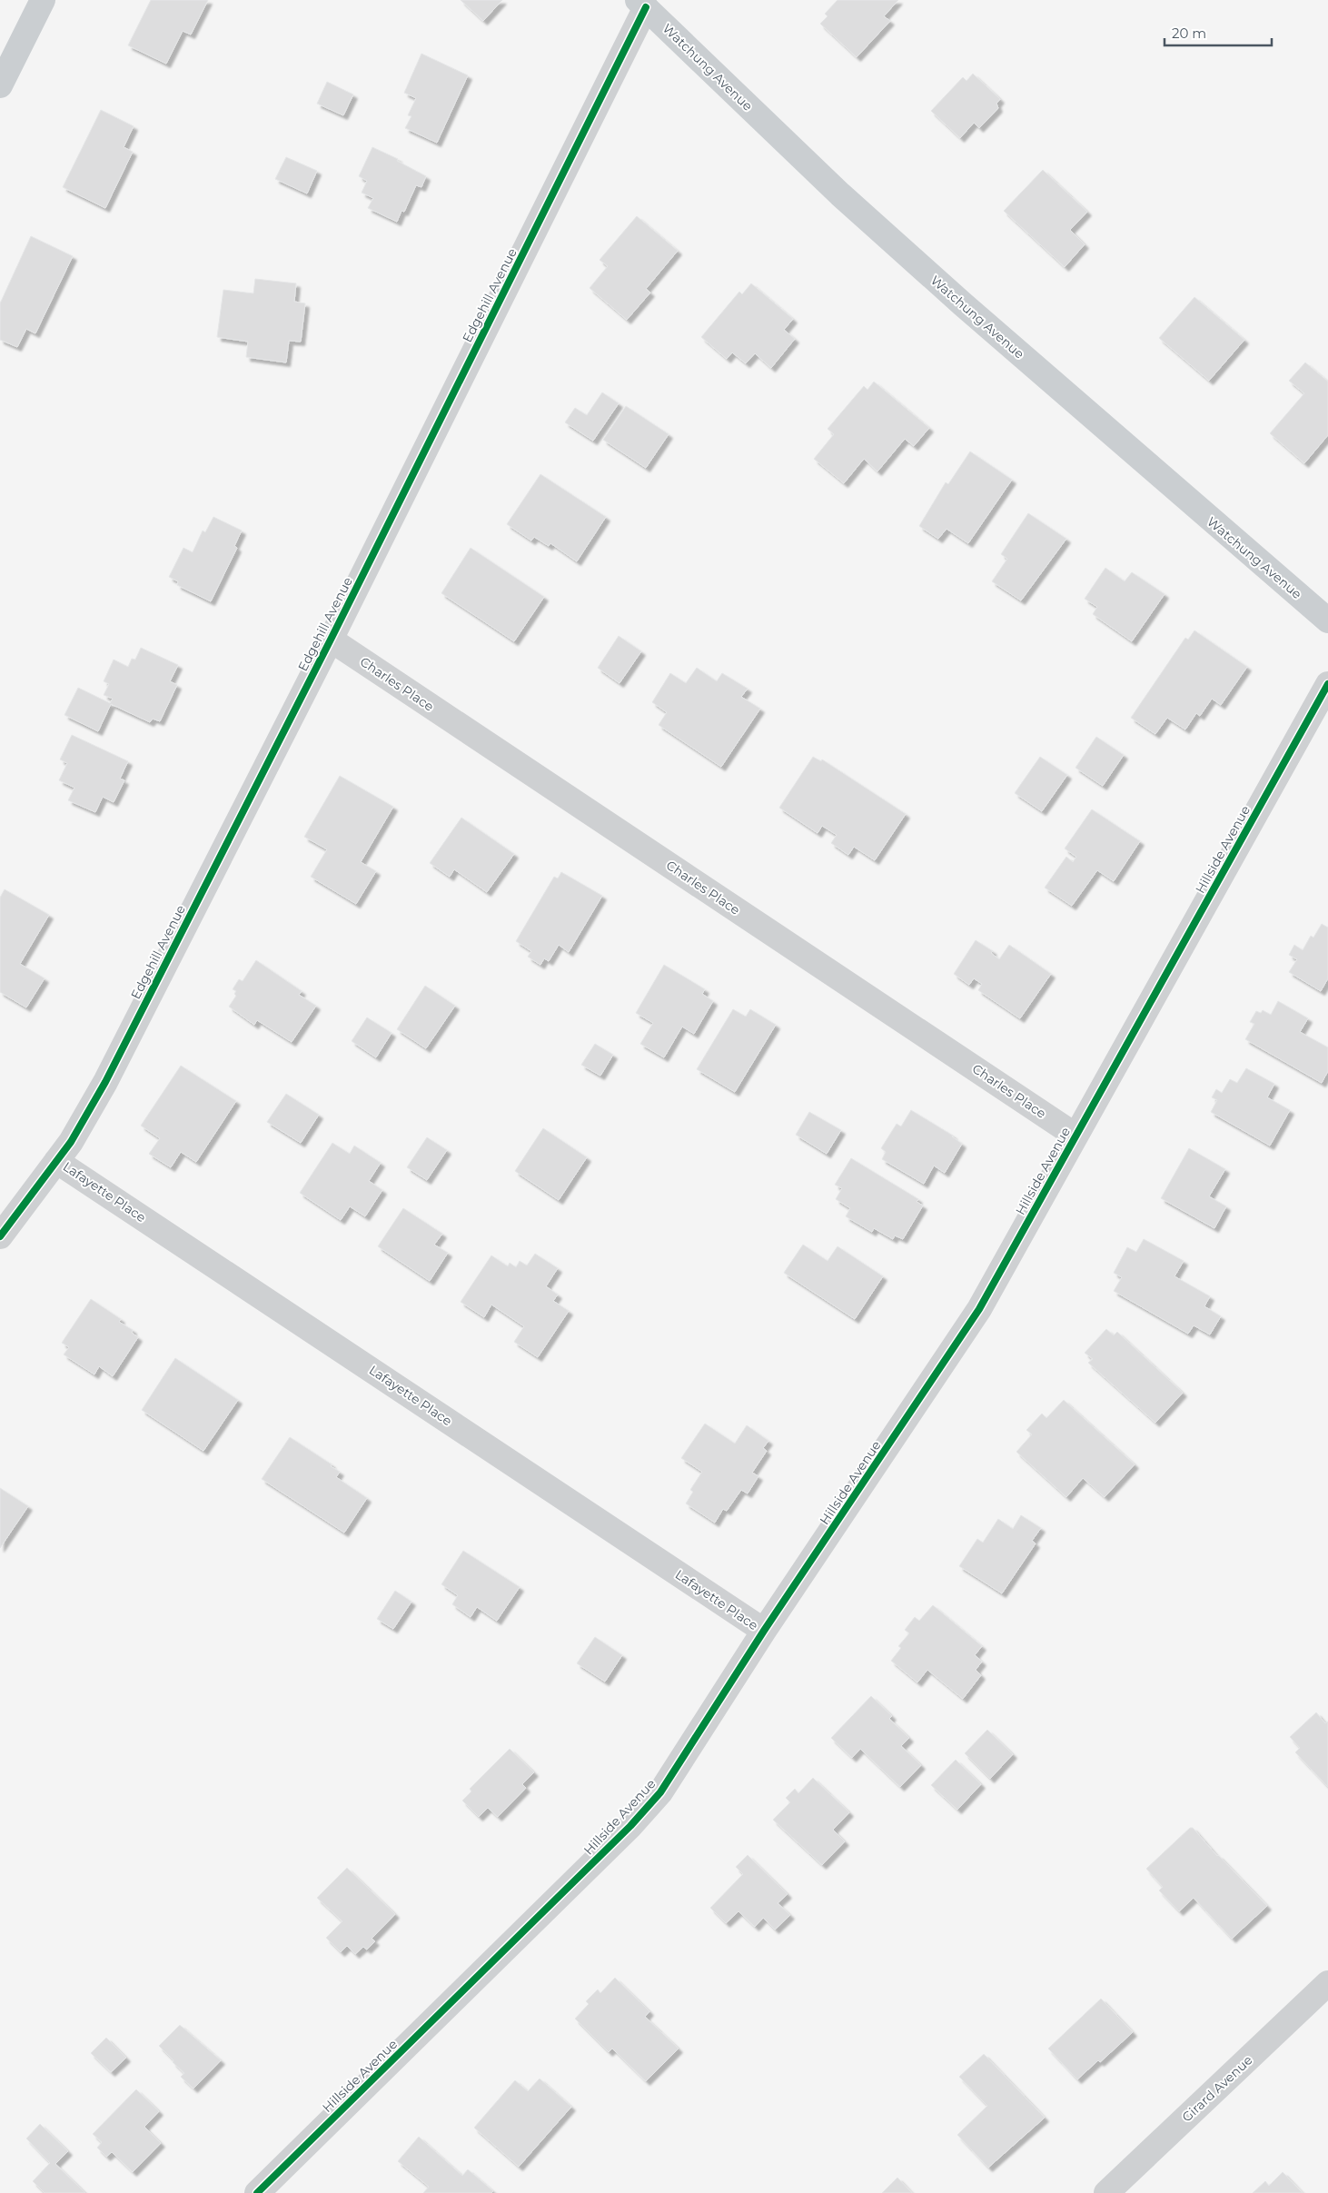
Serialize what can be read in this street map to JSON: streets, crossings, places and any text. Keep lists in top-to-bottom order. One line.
{"streets":{"main road":["Watchung Avenue"],"street":["Edgehill Avenue","Charles Place","Hillside Avenue","Lafayette Place","Girard Avenue"]},"crossings":[["Watchung Avenue","Edgehill Avenue"],["Edgehill Avenue","Charles Place"],["Edgehill Avenue","Lafayette Place"],["Charles Place","Hillside Avenue"],["Hillside Avenue","Lafayette Place"]],"scale_bar":"20 m"}
